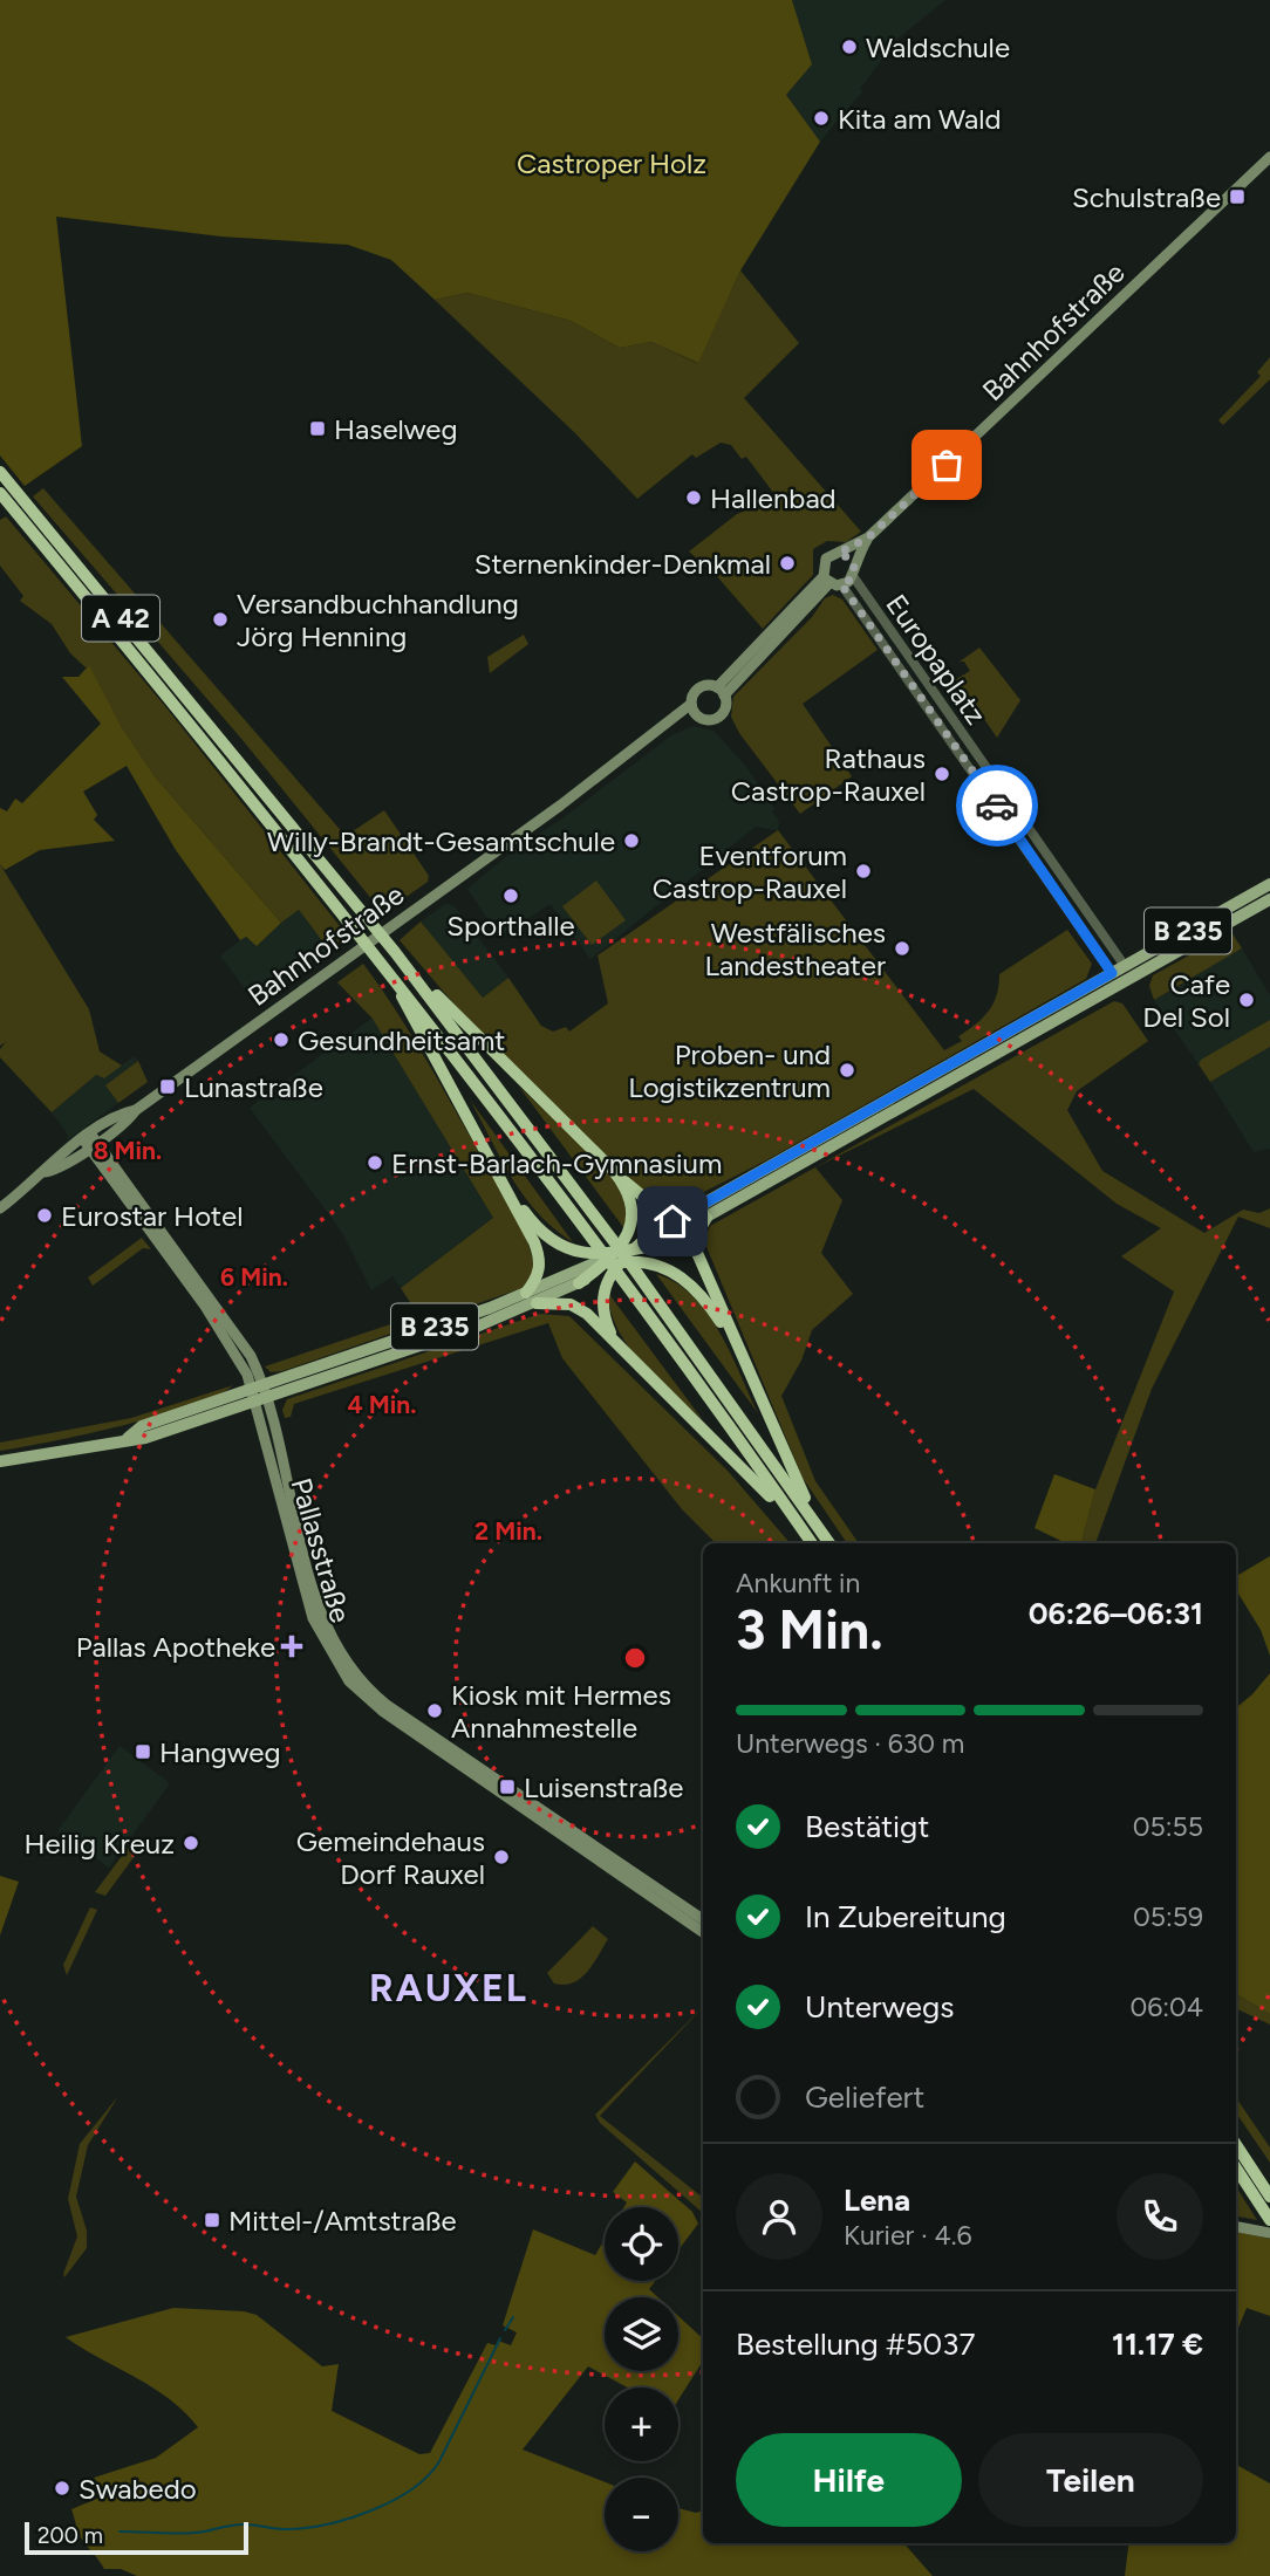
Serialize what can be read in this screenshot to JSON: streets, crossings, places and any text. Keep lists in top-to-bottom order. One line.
{"streets":{"highway":["A 42"],"main road":["Bahnhofstraße","B 235","Pallasstraße"],"street":["Europaplatz"]},"crossings":[["Bahnhofstraße","Europaplatz"],["Bahnhofstraße","Pallasstraße"],["Europaplatz","B 235"],["B 235","Pallasstraße"]],"districts":["RAUXEL"],"parks":["Castroper Holz"],"places":{"other":["Waldschule","Kita am Wald","Hallenbad","Sternenkinder-Denkmal","Versandbuchhandlung Jörg Henning","Rathaus Castrop-Rauxel","Willy-Brandt-Gesamtschule","Eventforum Castrop-Rauxel","Sporthalle","Westfälisches Landestheater","Cafe Del Sol","Gesundheitsamt","Proben- und Logistikzentrum","Ernst-Barlach-Gymnasium","Eurostar Hotel","Kiosk mit Hermes Annahmestelle","Heilig Kreuz","Gemeindehaus Dorf Rauxel","Swabedo"],"transit":["Schulstraße","Haselweg","Lunastraße","Hangweg","Luisenstraße","Mittel-/Amtstraße"],"health":["Pallas Apotheke"]},"scale_bar":"200 m","page":{"heading":["3 Min.","Ankunft in","06:26–06:31"],"panel":["Lena","Kurier · 4.6","Bestellung #5037","11.17 €"],"bar":"Unterwegs · 630 m","list":[["Bestätigt","05:55"],["In Zubereitung","05:59"],["Unterwegs","06:04"],"Geliefert"],"map_buttons":["+","−"],"buttons":["Hilfe","Teilen"],"scale":"200 m"},"rings":["8 Min.","6 Min.","4 Min.","2 Min."]}
